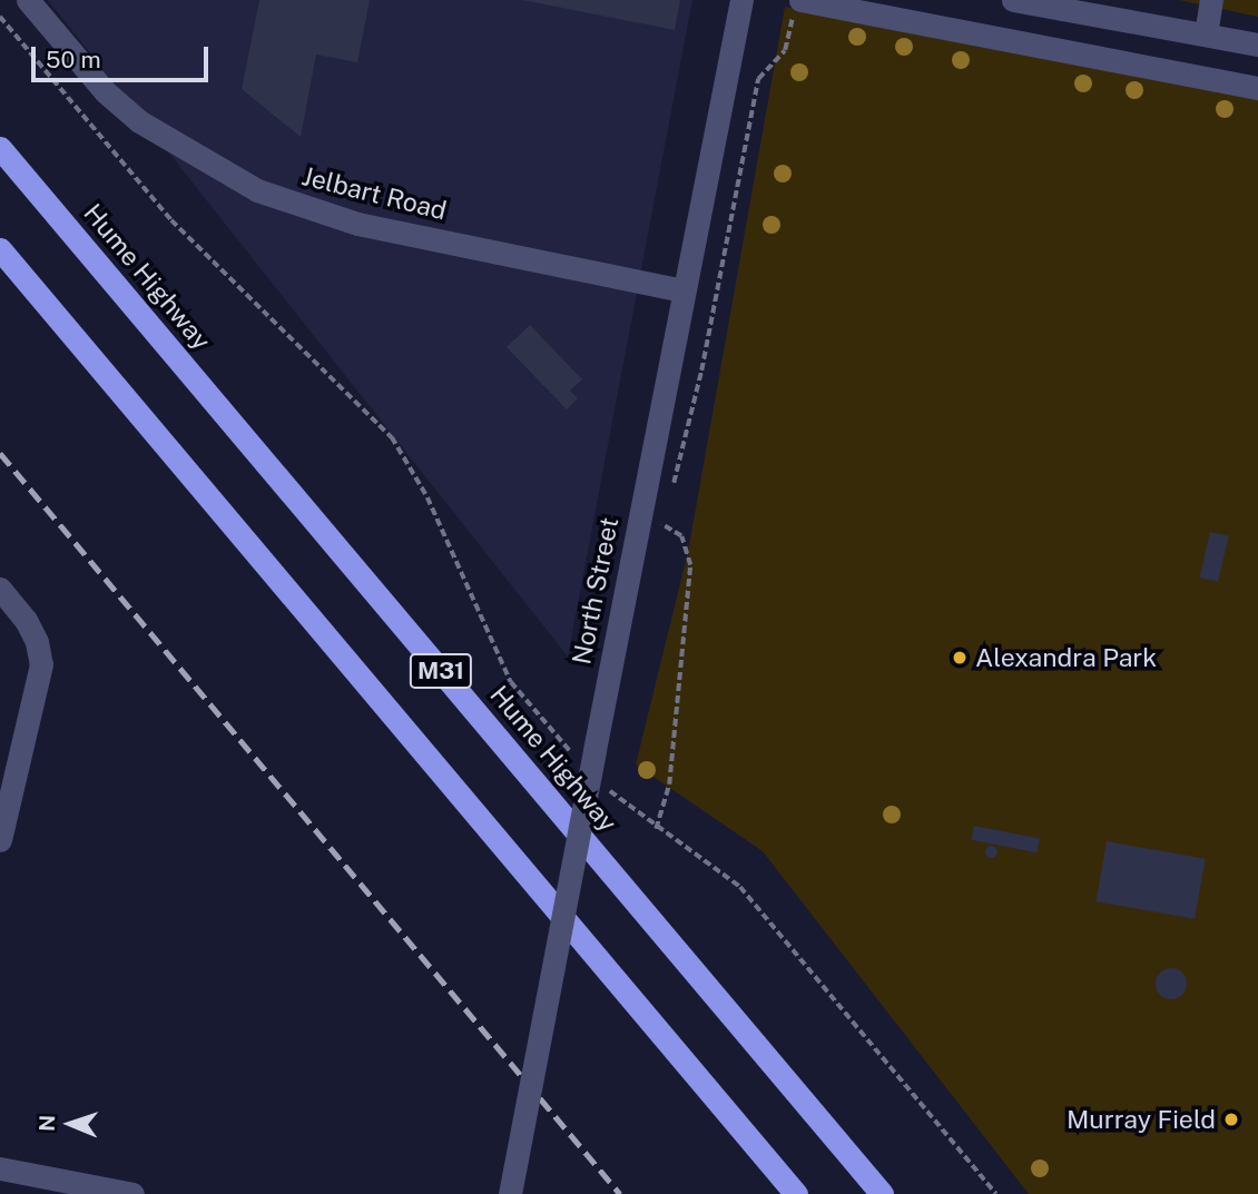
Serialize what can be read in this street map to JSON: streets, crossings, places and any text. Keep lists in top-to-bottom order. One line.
{"streets":{"highway":["Hume Highway","M31"],"street":["Jelbart Road","North Street"]},"crossings":[["Jelbart Road","North Street"]],"places":["Alexandra Park","Murray Field"],"scale_bar":"50 m","north":"left"}
